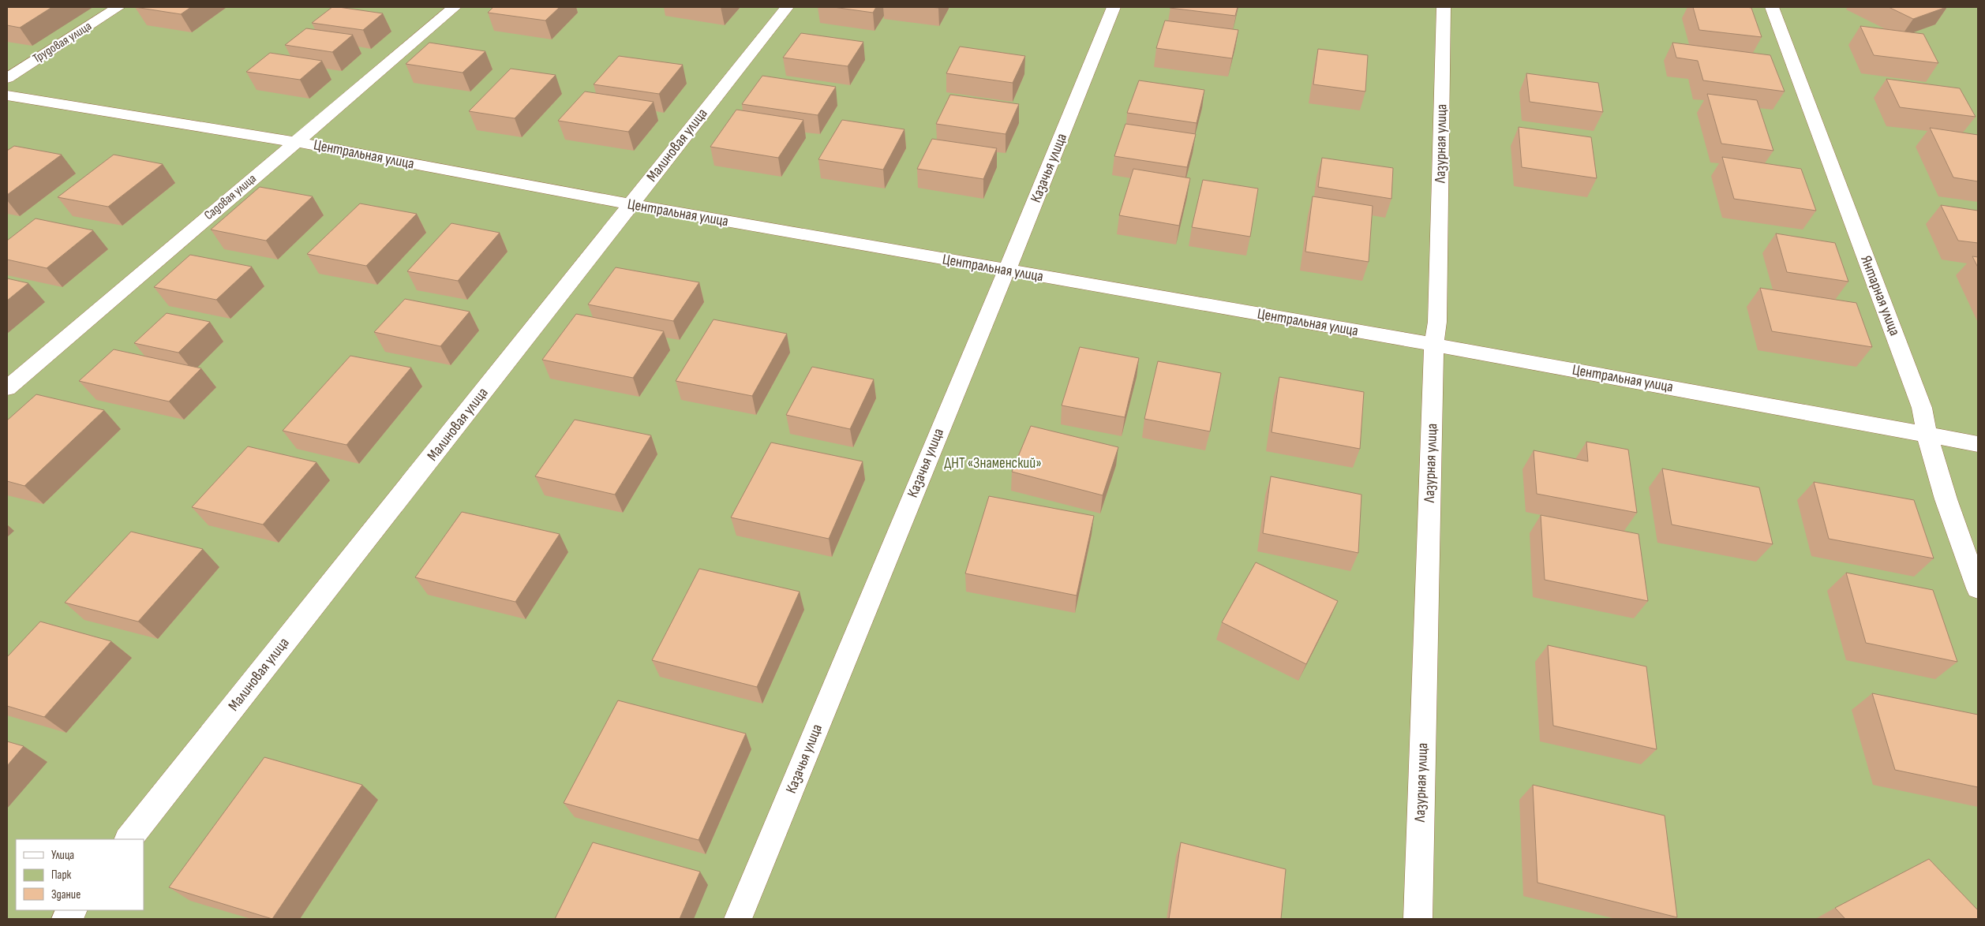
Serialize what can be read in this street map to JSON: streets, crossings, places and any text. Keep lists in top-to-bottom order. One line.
{"streets":{"street":["Трудовая улица","Лазурная улица","Малиновая улица","Центральная улица","Казачья улица","Садовая улица","Янтарная улица"]},"crossings":[["Лазурная улица","Центральная улица"],["Малиновая улица","Центральная улица"],["Центральная улица","Казачья улица"],["Центральная улица","Садовая улица"],["Центральная улица","Янтарная улица"]],"parks":["ДНТ «Знаменский»"],"legend":["Улица","Парк","Здание"]}
